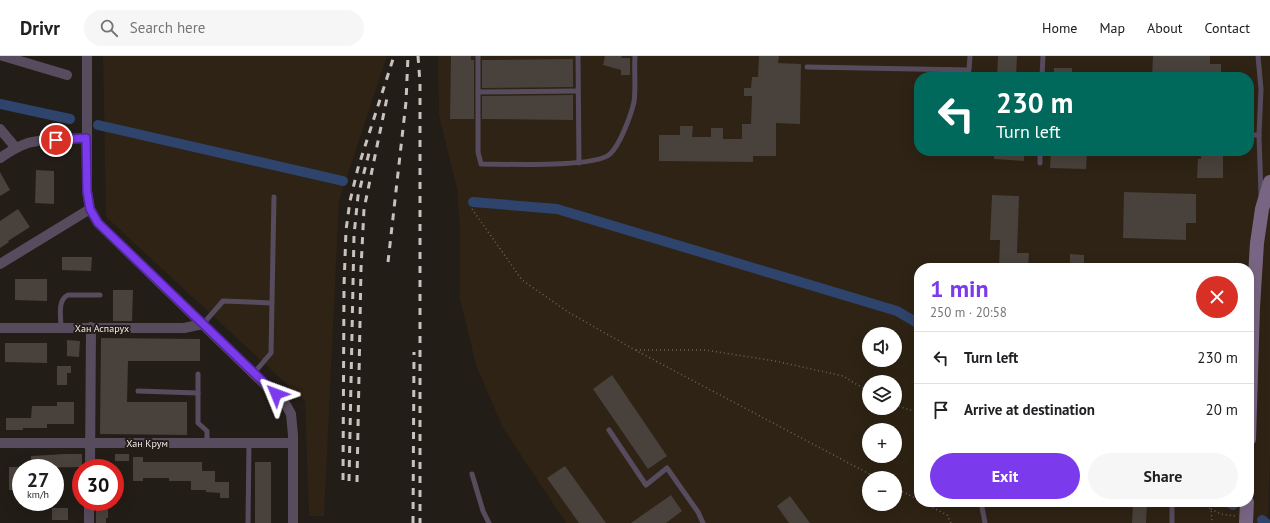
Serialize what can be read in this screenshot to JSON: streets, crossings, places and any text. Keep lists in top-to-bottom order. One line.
{"streets":{"street":["Хан Аспарух","Хан Крум"]},"page":{"header":"Drivr","search":"Search here","nav":["Home","Map","About","Contact"],"turn":["230 m","Turn left"],"heading":["1 min","250 m · 20:58"],"map_buttons":["+","−"],"list":[{"name":"Turn left","value":"230 m"},{"name":"Arrive at destination","value":"20 m"}],"buttons":["Exit","Share"],"speed":"27 km/h","limit":"30"}}
